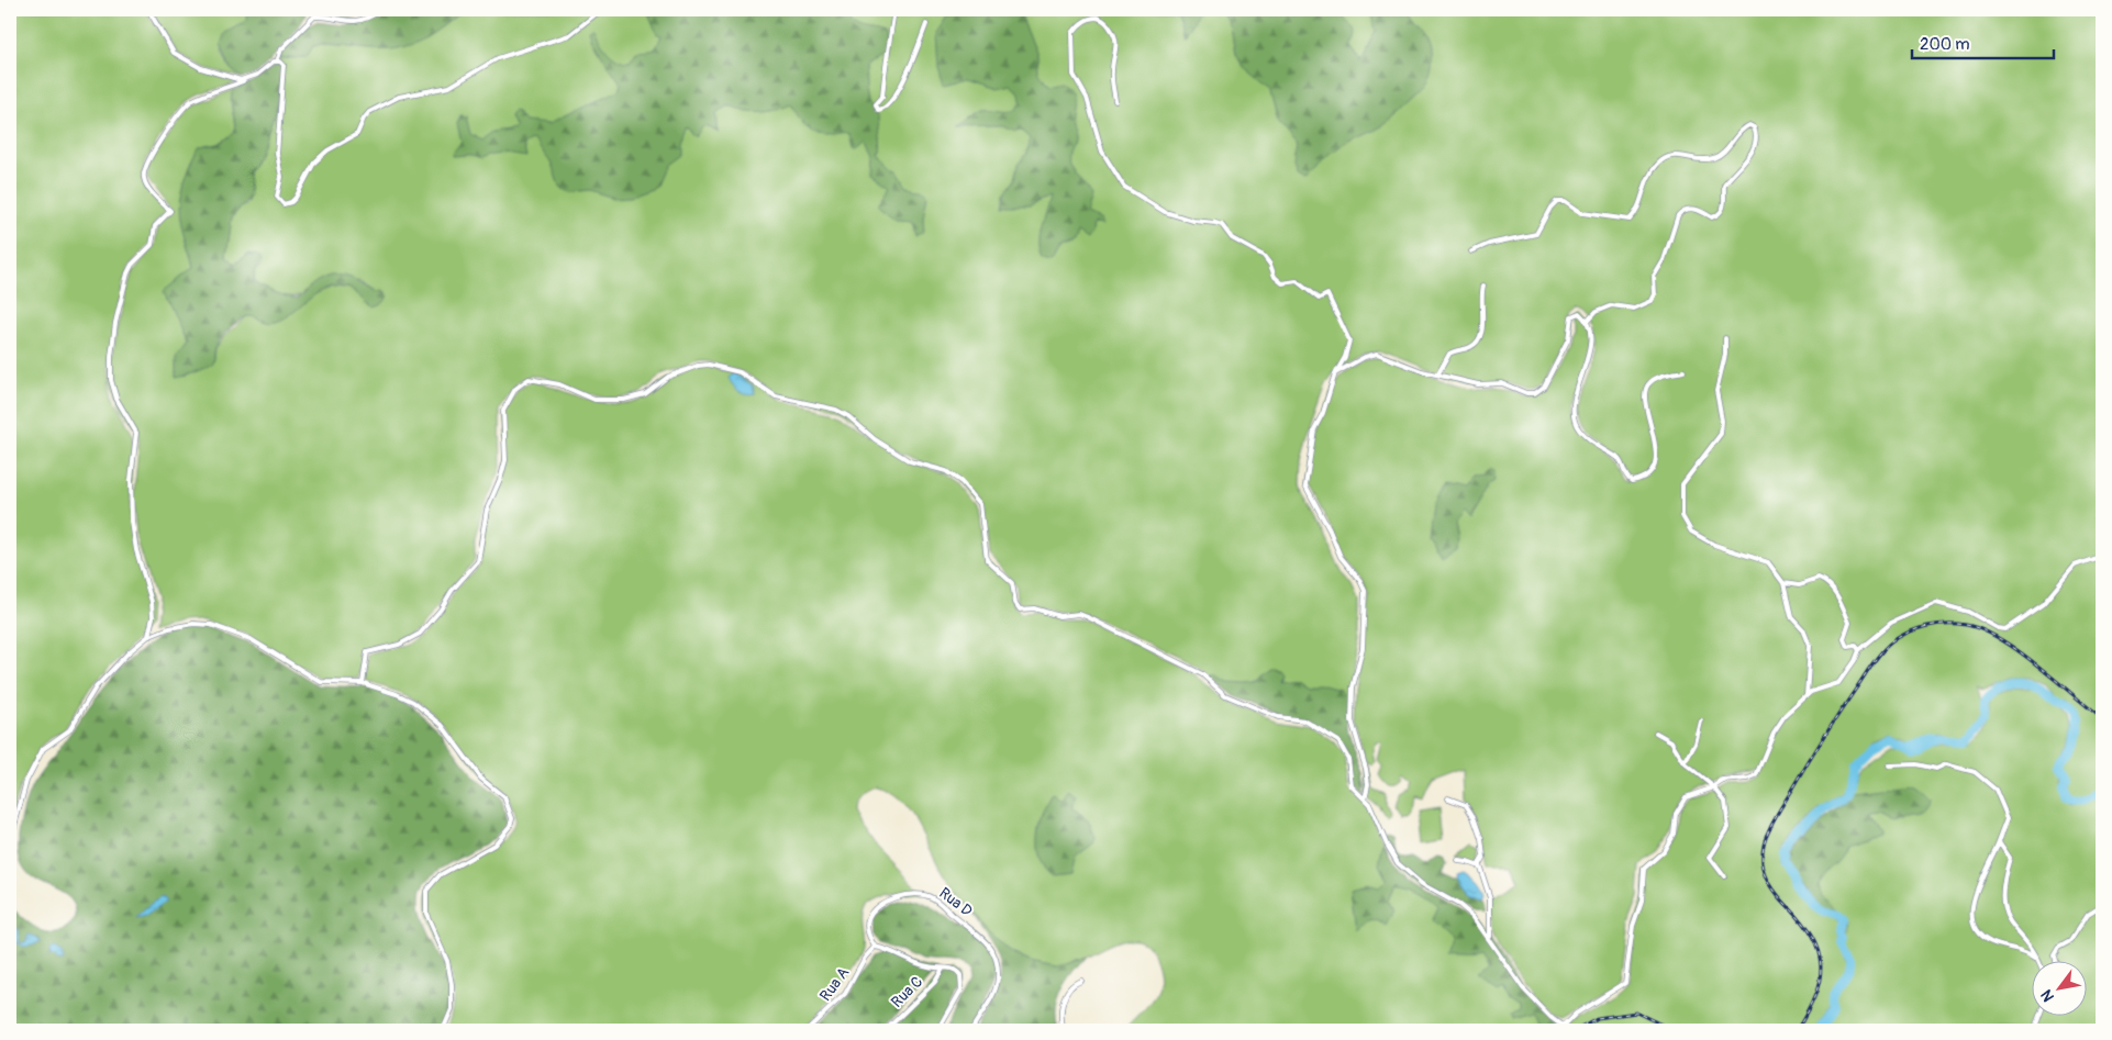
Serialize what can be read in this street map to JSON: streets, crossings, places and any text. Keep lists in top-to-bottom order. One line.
{"streets":{"street":["Rua D","Rua A","Rua C"]},"crossings":[["Rua D","Rua A"]],"scale_bar":"200 m","north":"bottom left"}
